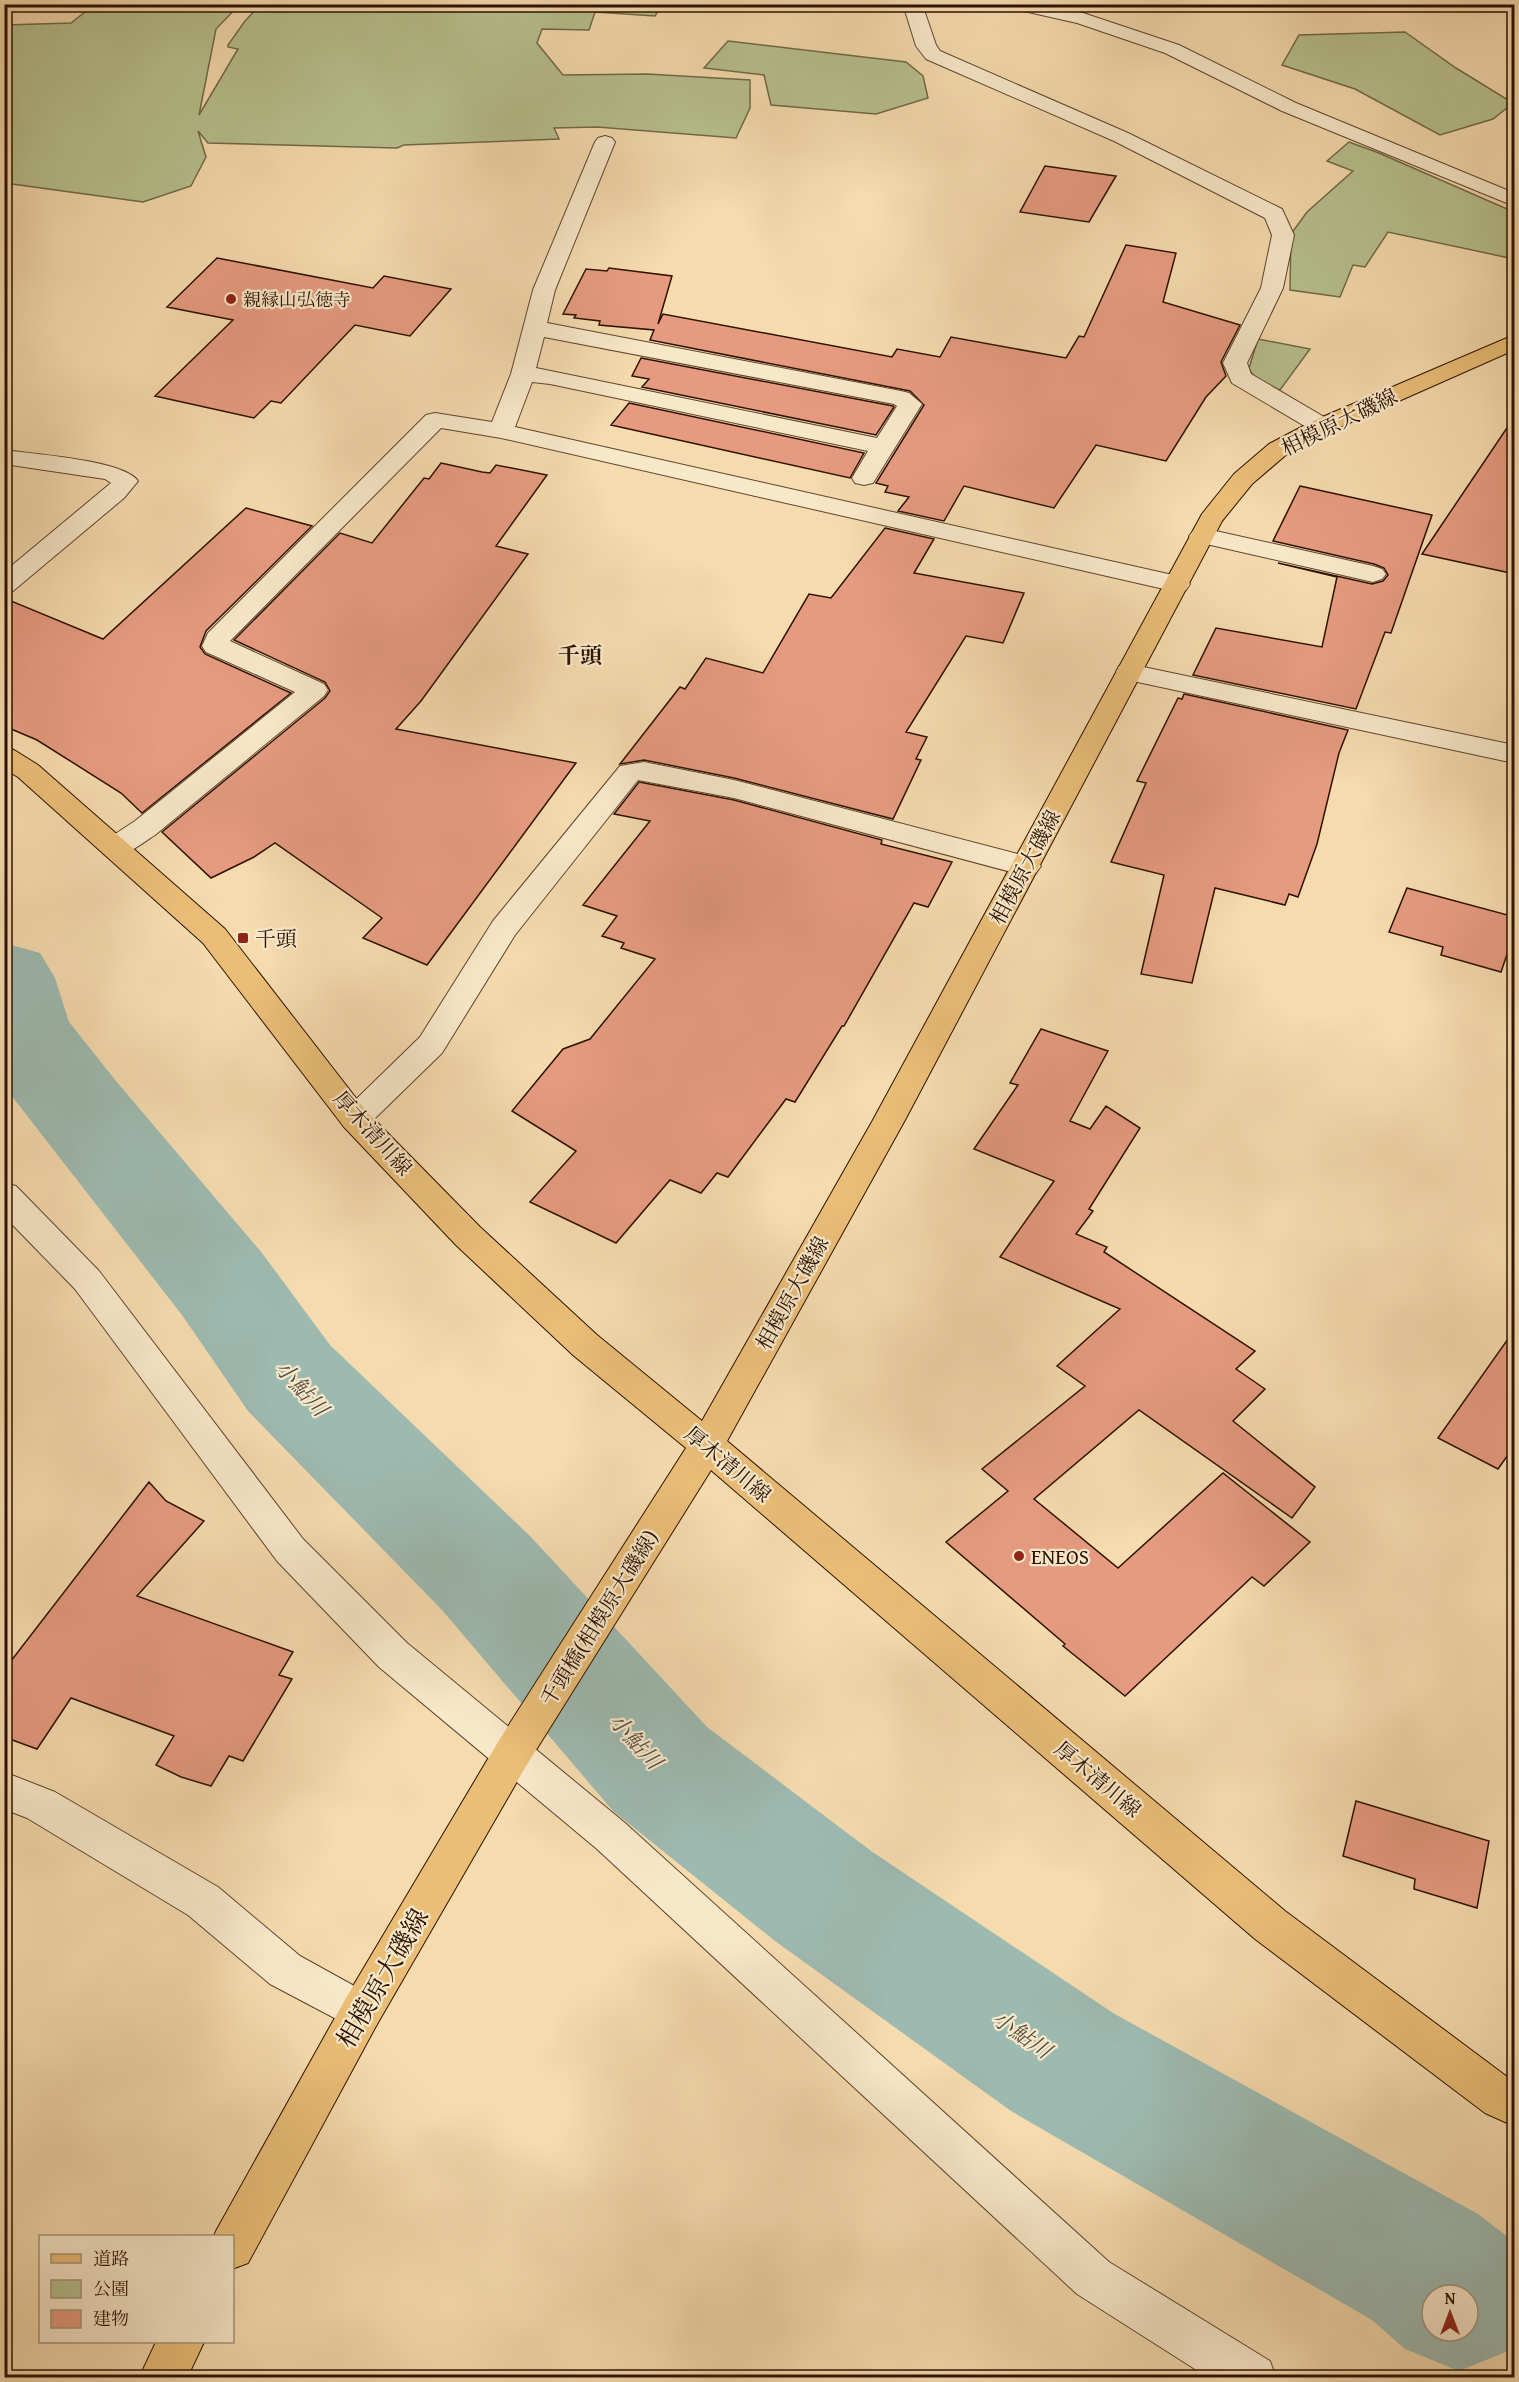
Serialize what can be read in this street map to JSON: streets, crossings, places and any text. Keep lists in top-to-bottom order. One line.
{"streets":{"main road":["相模原大磯線","厚木清川線","千頭橋(相模原大磯線)"]},"crossings":[["相模原大磯線","厚木清川線"],["相模原大磯線","千頭橋(相模原大磯線)"]],"districts":["千頭"],"water":["小鮎川"],"places":{"other":["親縁山弘徳寺","ENEOS"],"transit":["千頭"]},"legend":["道路","公園","建物"],"north":"top"}
